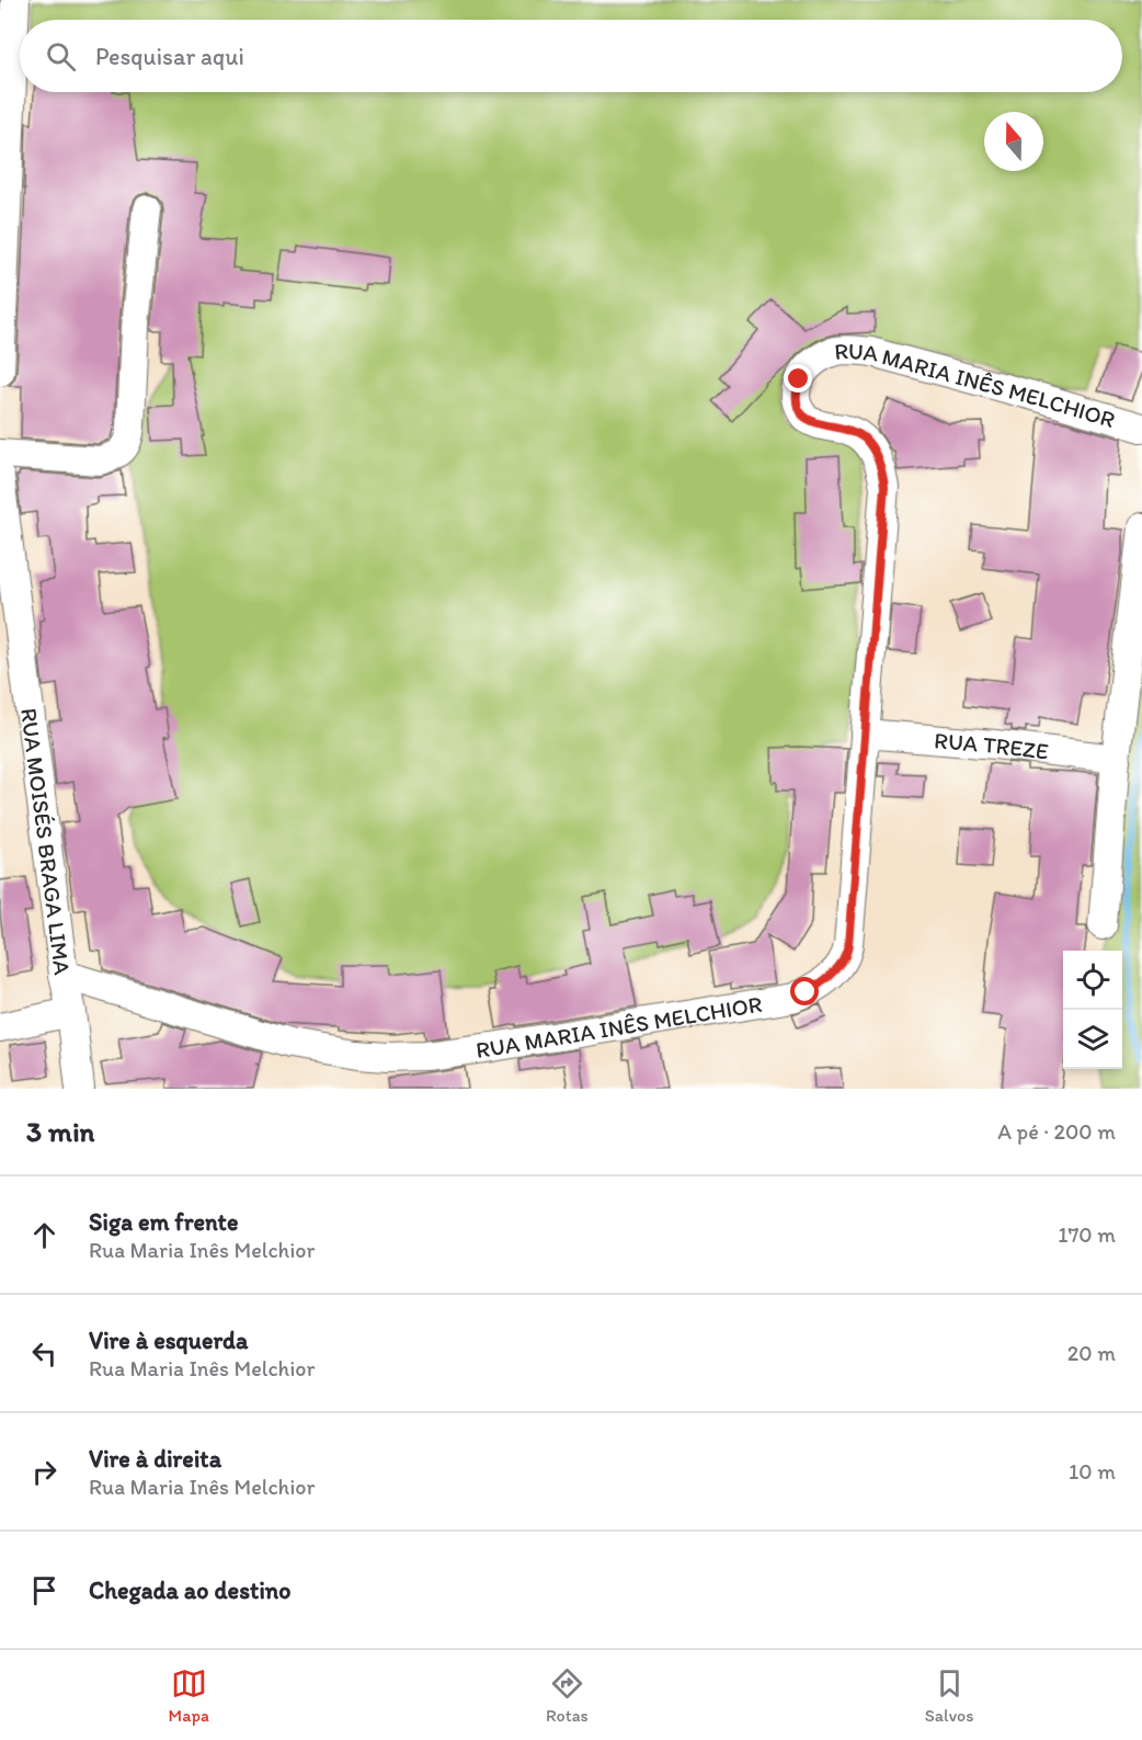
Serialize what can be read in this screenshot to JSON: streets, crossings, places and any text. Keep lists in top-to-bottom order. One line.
{"streets":{"street":["RUA MARIA INÊS MELCHIOR","RUA TREZE","RUA MOISÉS BRAGA LIMA"]},"crossings":[["RUA MARIA INÊS MELCHIOR","RUA TREZE"],["RUA MARIA INÊS MELCHIOR","RUA MOISÉS BRAGA LIMA"]],"north":"top","page":{"search":"Pesquisar aqui","heading":["3 min","A pé · 200 m"],"list":[["Siga em frente","Rua Maria Inês Melchior","170 m"],["Vire à esquerda","Rua Maria Inês Melchior","20 m"],["Vire à direita","Rua Maria Inês Melchior","10 m"],"Chegada ao destino"],"nav":["Mapa","Rotas","Salvos"]}}
